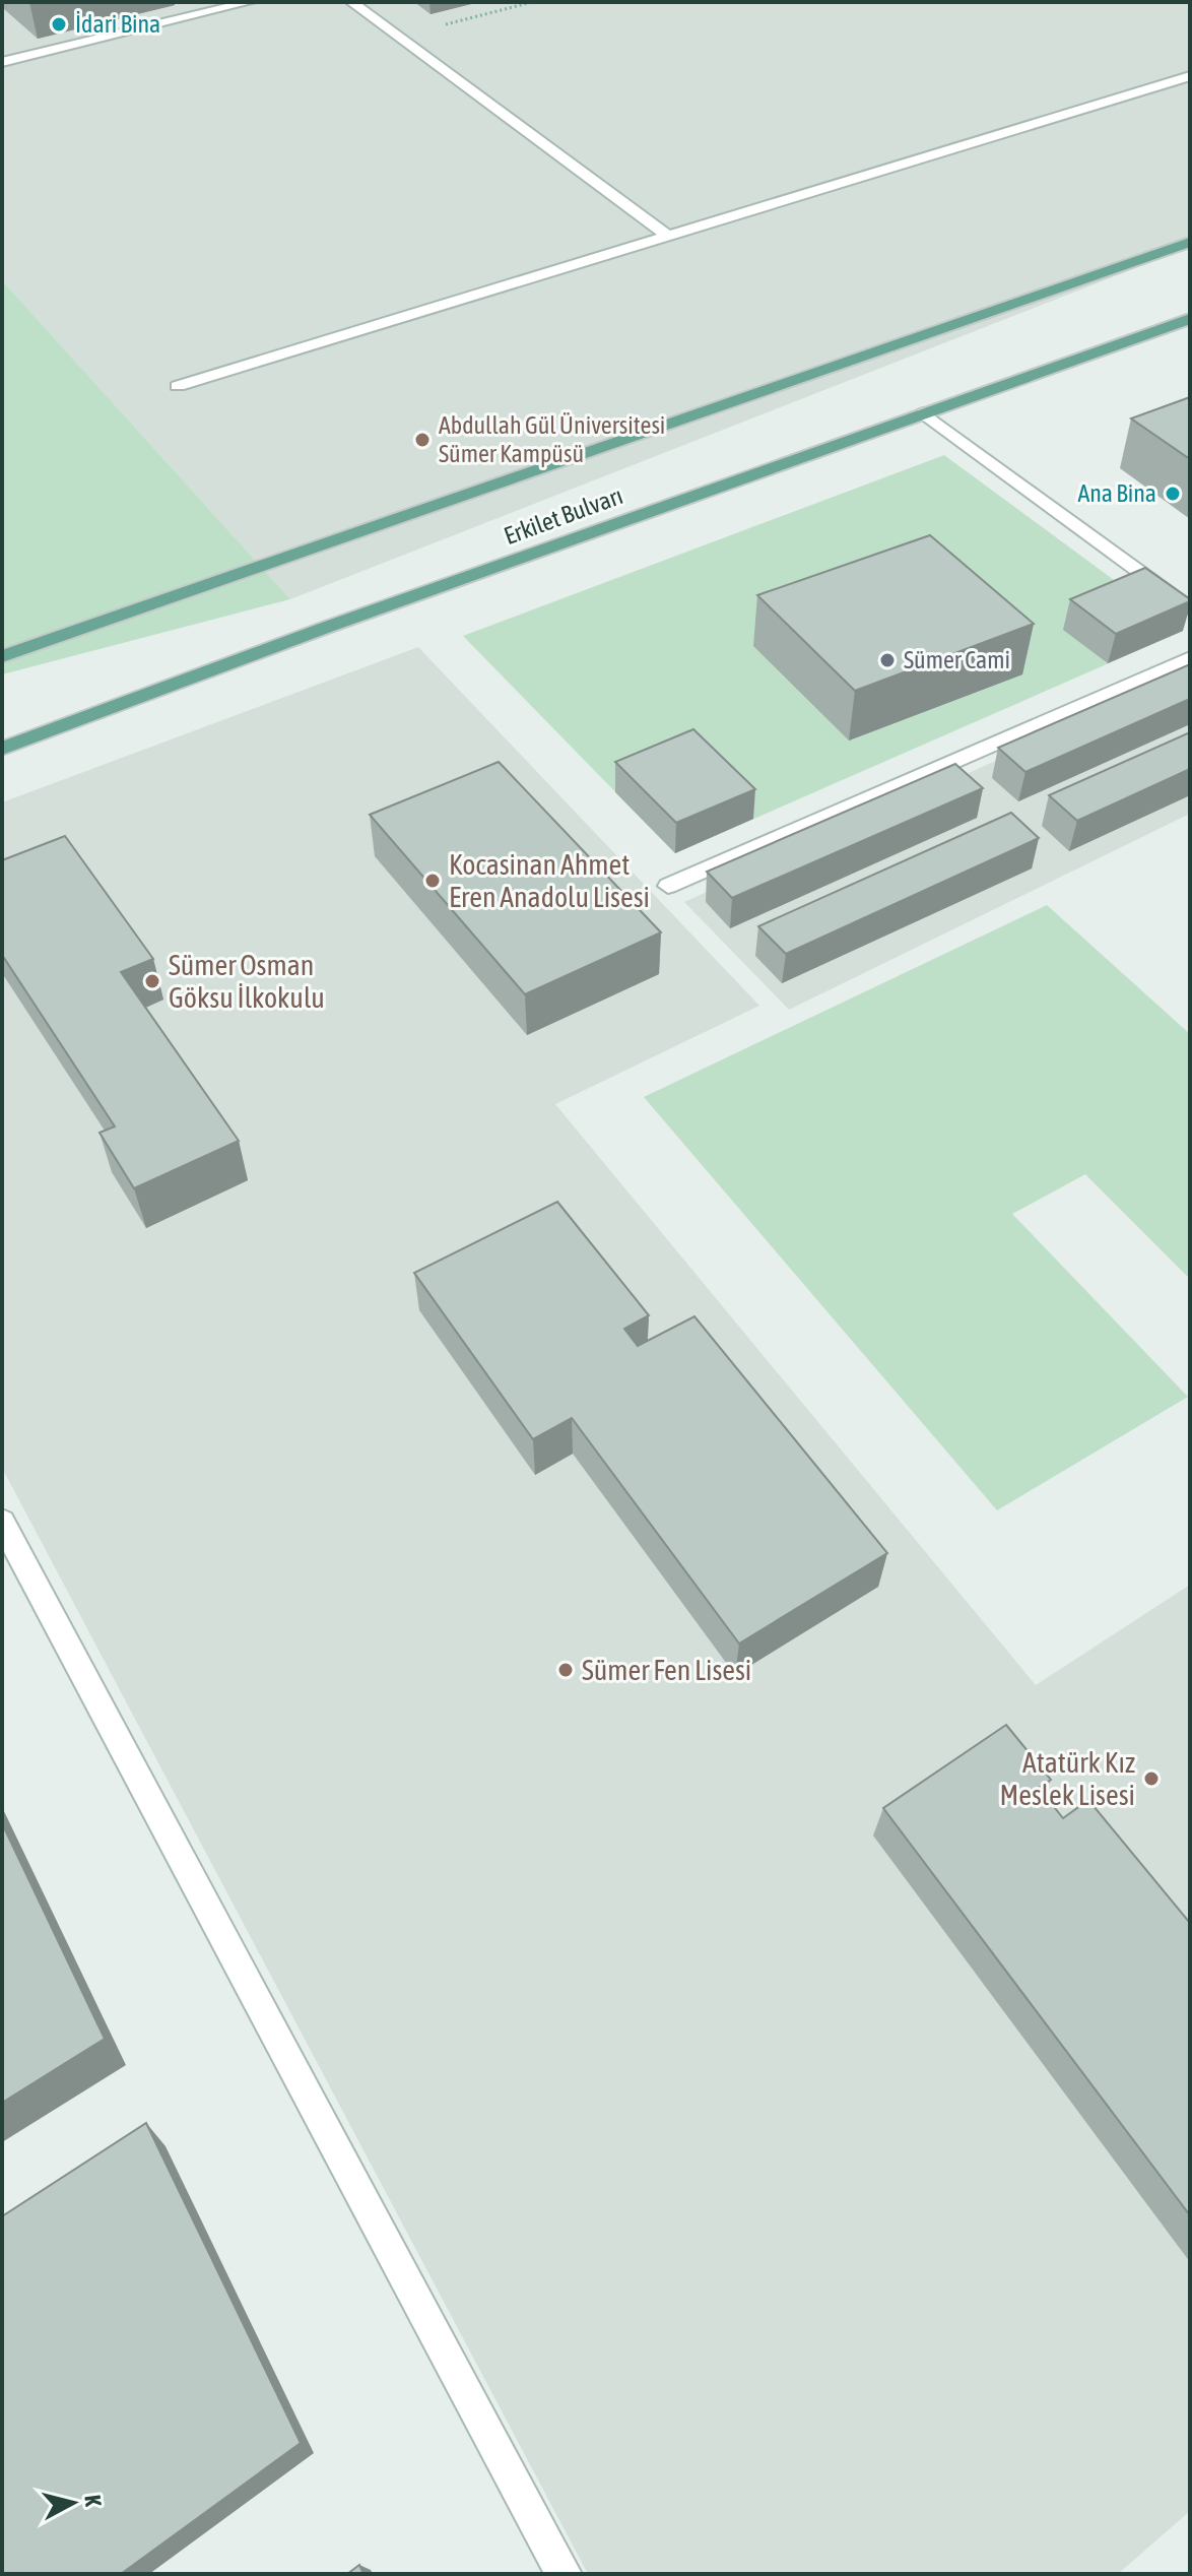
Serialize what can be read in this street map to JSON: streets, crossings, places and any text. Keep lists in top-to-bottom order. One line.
{"streets":{"main road":["Erkilet Bulvarı"]},"places":["İdari Bina","Abdullah Gül Üniversitesi Sümer Kampüsü","Ana Bina","Sümer Cami","Kocasinan Ahmet Eren Anadolu Lisesi","Sümer Osman Göksu İlkokulu","Sümer Fen Lisesi","Atatürk Kız Meslek Lisesi"],"north":"right"}
